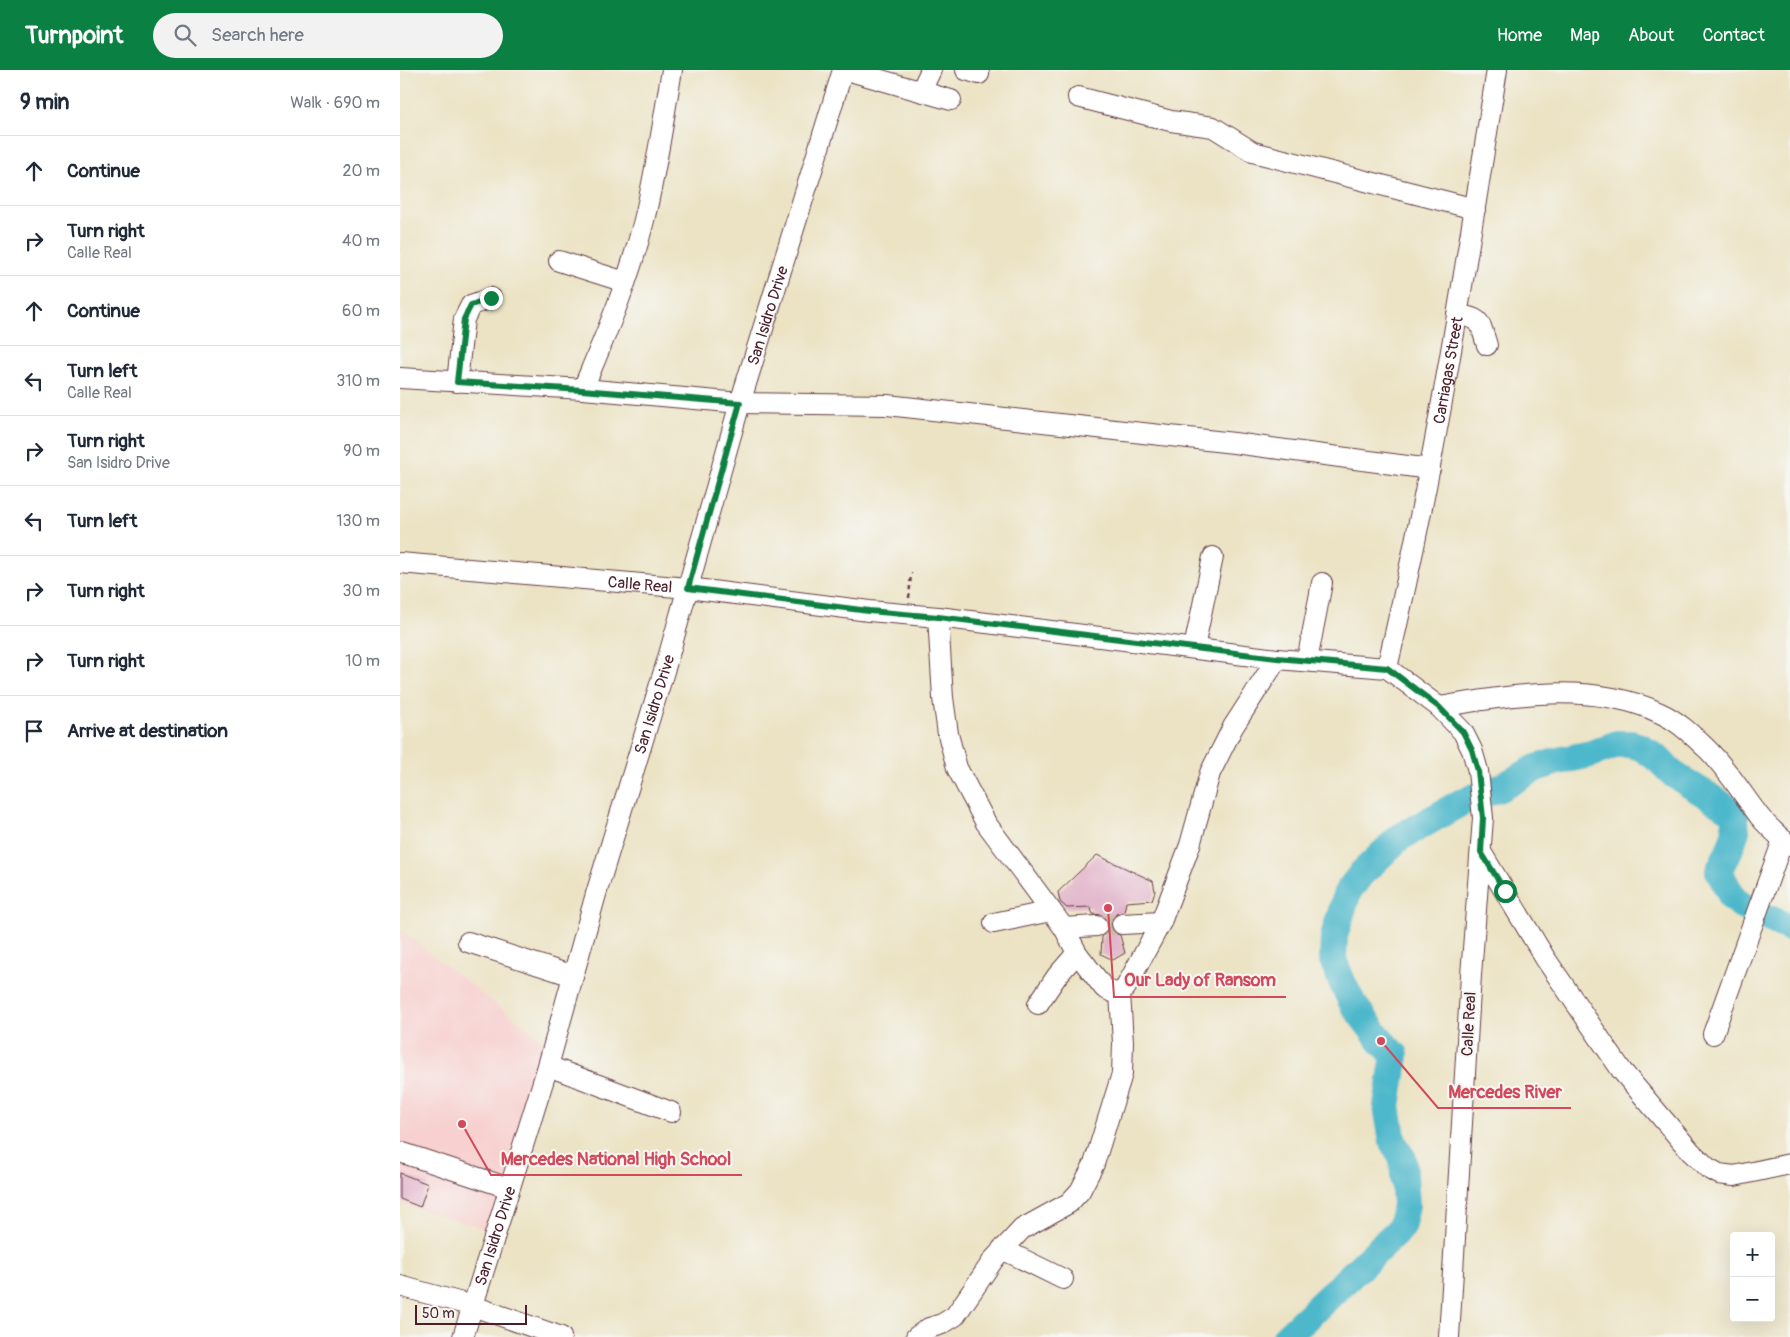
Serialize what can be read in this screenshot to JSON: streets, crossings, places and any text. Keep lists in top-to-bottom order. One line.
{"streets":{"street":["San Isidro Drive","Carriagas Street","Calle Real"]},"crossings":[["San Isidro Drive","Calle Real"],["Carriagas Street","Calle Real"]],"places":["Our Lady of Ransom","Mercedes River","Mercedes National High School"],"scale_bar":"50 m","page":{"header":"Turnpoint","search":"Search here","nav":["Home","Map","About","Contact"],"heading":["9 min","Walk · 690 m"],"list":[["Continue","20 m"],["Turn right","Calle Real","40 m"],["Continue","60 m"],["Turn left","Calle Real","310 m"],["Turn right","San Isidro Drive","90 m"],["Turn left","130 m"],["Turn right","30 m"],["Turn right","10 m"],"Arrive at destination"],"map_buttons":["+","−"],"scale":"50 m"}}
